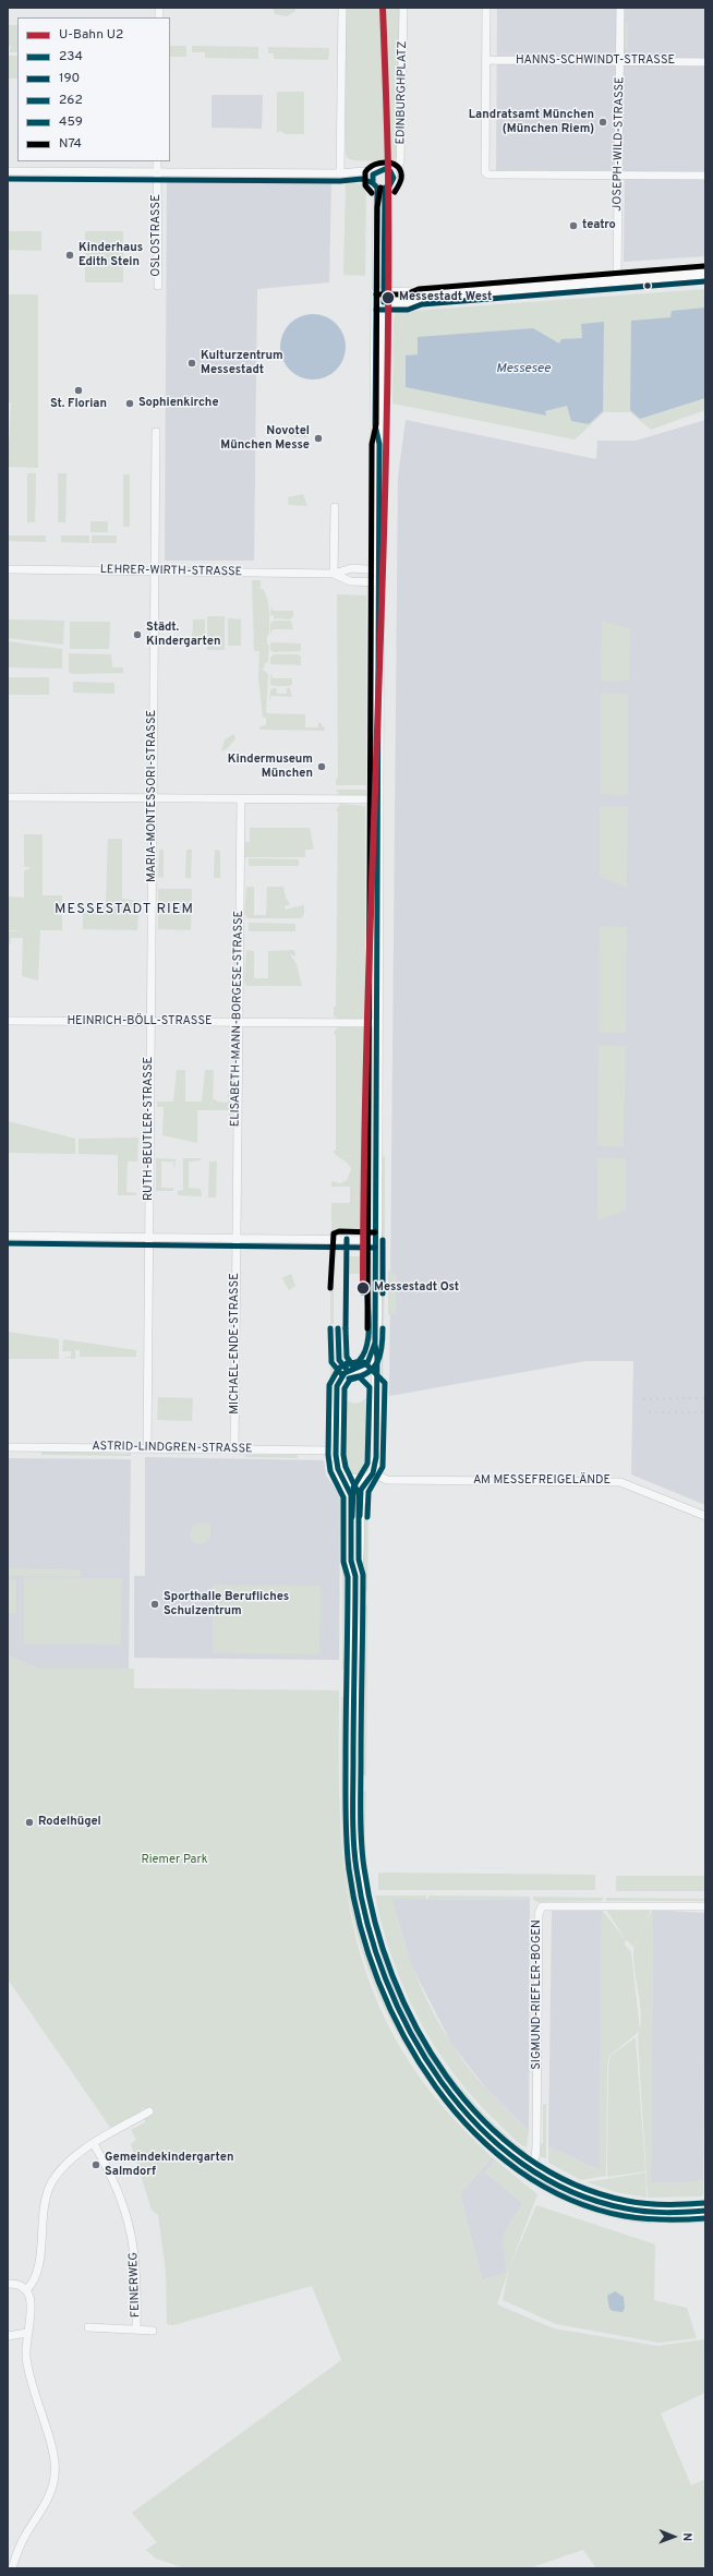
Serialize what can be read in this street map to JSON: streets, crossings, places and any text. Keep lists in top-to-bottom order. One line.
{"streets":{"street":["HANNS-SCHWINDT-STRASSE","EDINBURGHPLATZ","JOSEPH-WILD-STRASSE","OSLOSTRASSE","LEHRER-WIRTH-STRASSE","MARIA-MONTESSORI-STRASSE","ELISABETH-MANN-BORGESE-STRASSE","HEINRICH-BÖLL-STRASSE","RUTH-BEUTLER-STRASSE","MICHAEL-ENDE-STRASSE","ASTRID-LINDGREN-STRASSE","AM MESSEFREIGELÄNDE","SIGMUND-RIEFLER-BOGEN","FEINERWEG"]},"crossings":[["HANNS-SCHWINDT-STRASSE","JOSEPH-WILD-STRASSE"],["LEHRER-WIRTH-STRASSE","MARIA-MONTESSORI-STRASSE"],["MARIA-MONTESSORI-STRASSE","HEINRICH-BÖLL-STRASSE"],["MARIA-MONTESSORI-STRASSE","RUTH-BEUTLER-STRASSE"],["ELISABETH-MANN-BORGESE-STRASSE","HEINRICH-BÖLL-STRASSE"],["ELISABETH-MANN-BORGESE-STRASSE","MICHAEL-ENDE-STRASSE"],["HEINRICH-BÖLL-STRASSE","RUTH-BEUTLER-STRASSE"],["RUTH-BEUTLER-STRASSE","ASTRID-LINDGREN-STRASSE"],["MICHAEL-ENDE-STRASSE","ASTRID-LINDGREN-STRASSE"]],"districts":["MESSESTADT RIEM"],"water":["Messesee"],"parks":["Riemer Park"],"places":["Landratsamt München (München Riem)","teatro","Kinderhaus Edith Stein","Messestadt West","Kulturzentrum Messestadt","St. Florian","Sophienkirche","Novotel München Messe","Städt. Kindergarten","Kindermuseum München","Messestadt Ost","Sporthalle Berufliches Schulzentrum","Rodelhügel","Gemeindekindergarten Salmdorf"],"lines":["metro line U2","transit line N74","transit line 234","transit line 190","transit line 262","transit line 459"],"legend":["U-Bahn U2","234","190","262","459","N74"],"north":"right"}
